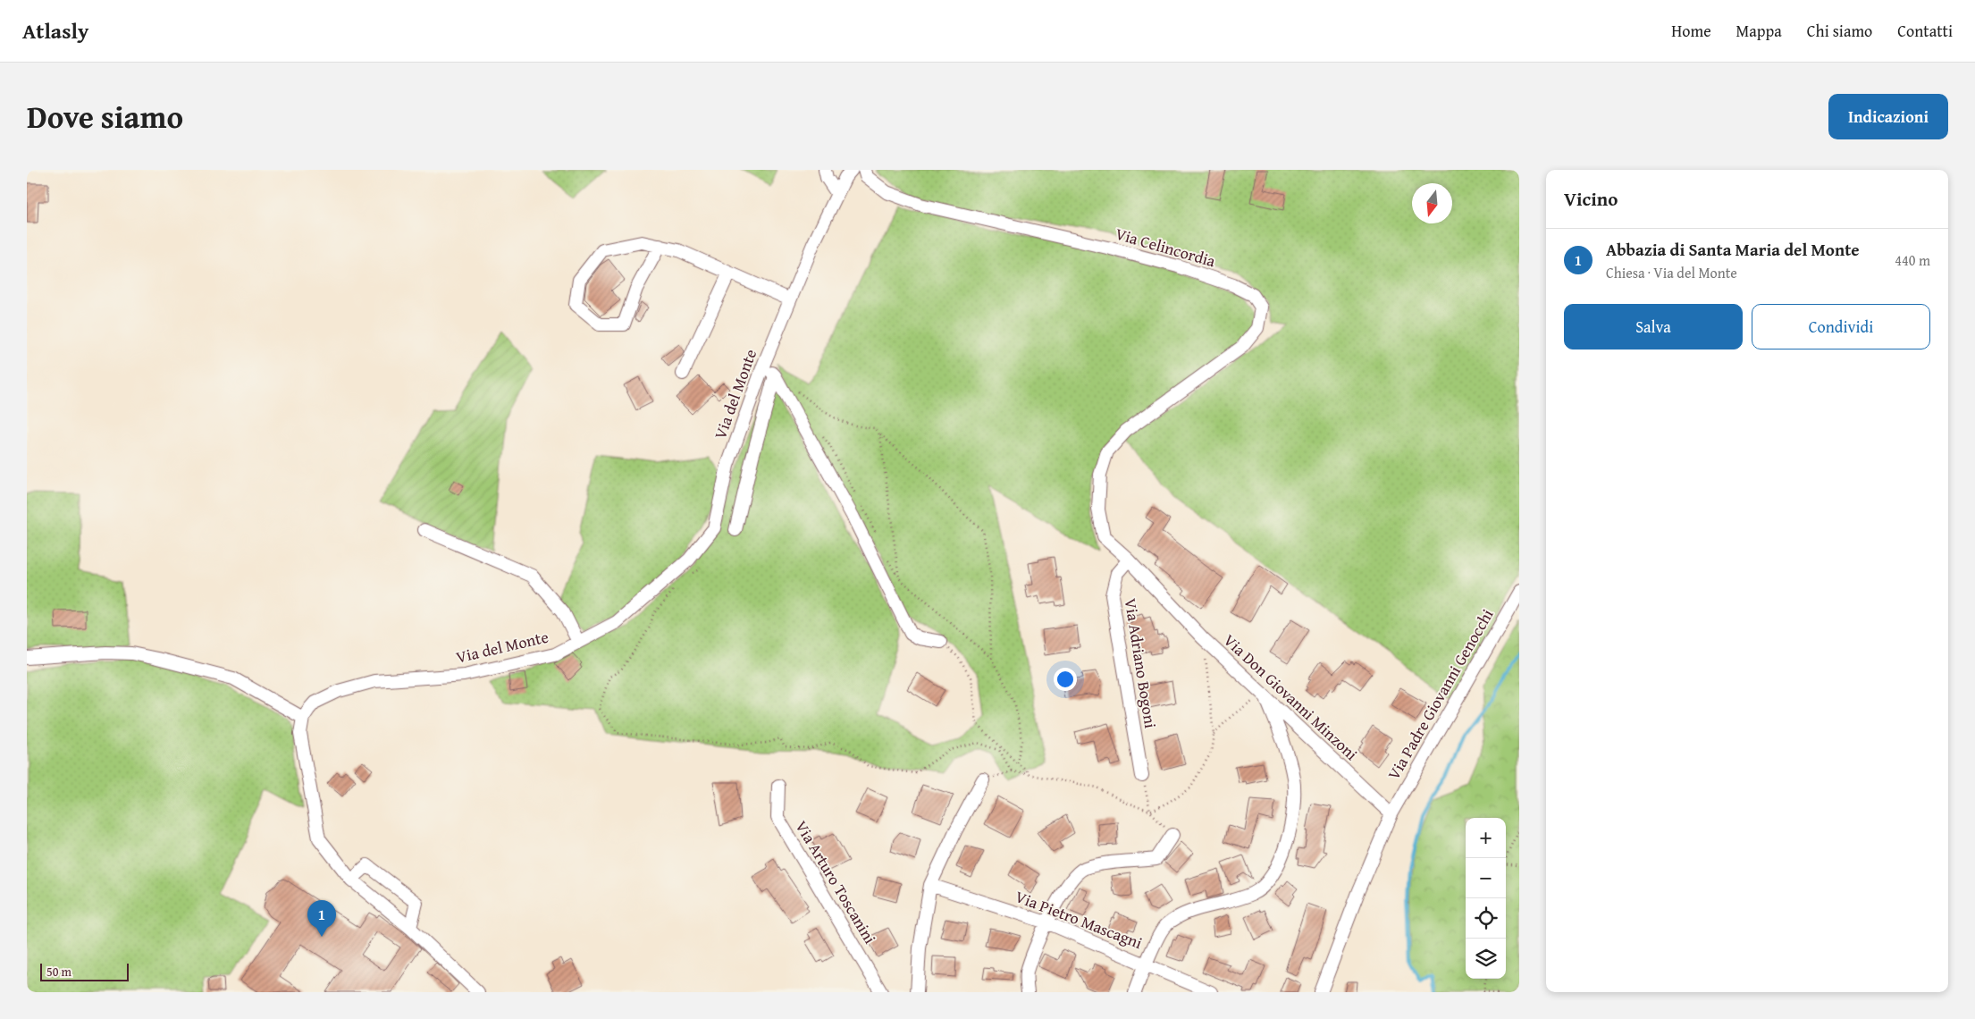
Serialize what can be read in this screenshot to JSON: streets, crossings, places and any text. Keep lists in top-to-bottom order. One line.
{"streets":{"street":["Via Celincordia","Via del Monte","Via Adriano Bogoni","Via Padre Giovanni Genocchi","Via Don Giovanni Minzoni","Via Arturo Toscanini","Via Pietro Mascagni"]},"crossings":[["Via Celincordia","Via Don Giovanni Minzoni"],["Via Adriano Bogoni","Via Don Giovanni Minzoni"],["Via Padre Giovanni Genocchi","Via Don Giovanni Minzoni"]],"scale_bar":"50 m","north":"bottom","page":{"header":"Atlasly","nav":["Home","Mappa","Chi siamo","Contatti"],"title":"Dove siamo","buttons":["Indicazioni",["Salva","Condividi"]],"heading":"Vicino","list":[{"mark":"1","name":"Abbazia di Santa Maria del Monte","note":"Chiesa · Via del Monte","value":"440 m"}],"map_buttons":["+","−"],"pins":"1","scale":"50 m"}}
